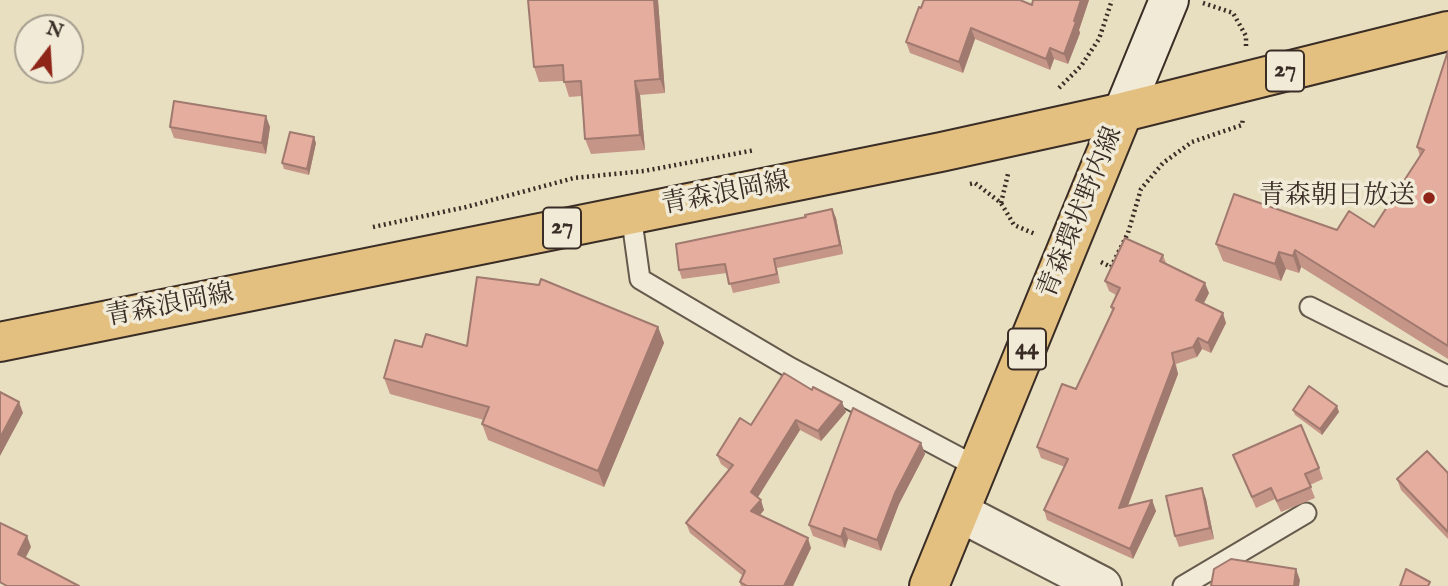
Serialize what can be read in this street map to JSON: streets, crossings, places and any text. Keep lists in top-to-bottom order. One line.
{"streets":{"main road":["27","青森浪岡線","青森環状野内線","44"]},"crossings":[["青森浪岡線","青森環状野内線"]],"places":["青森朝日放送"],"north":"top"}
